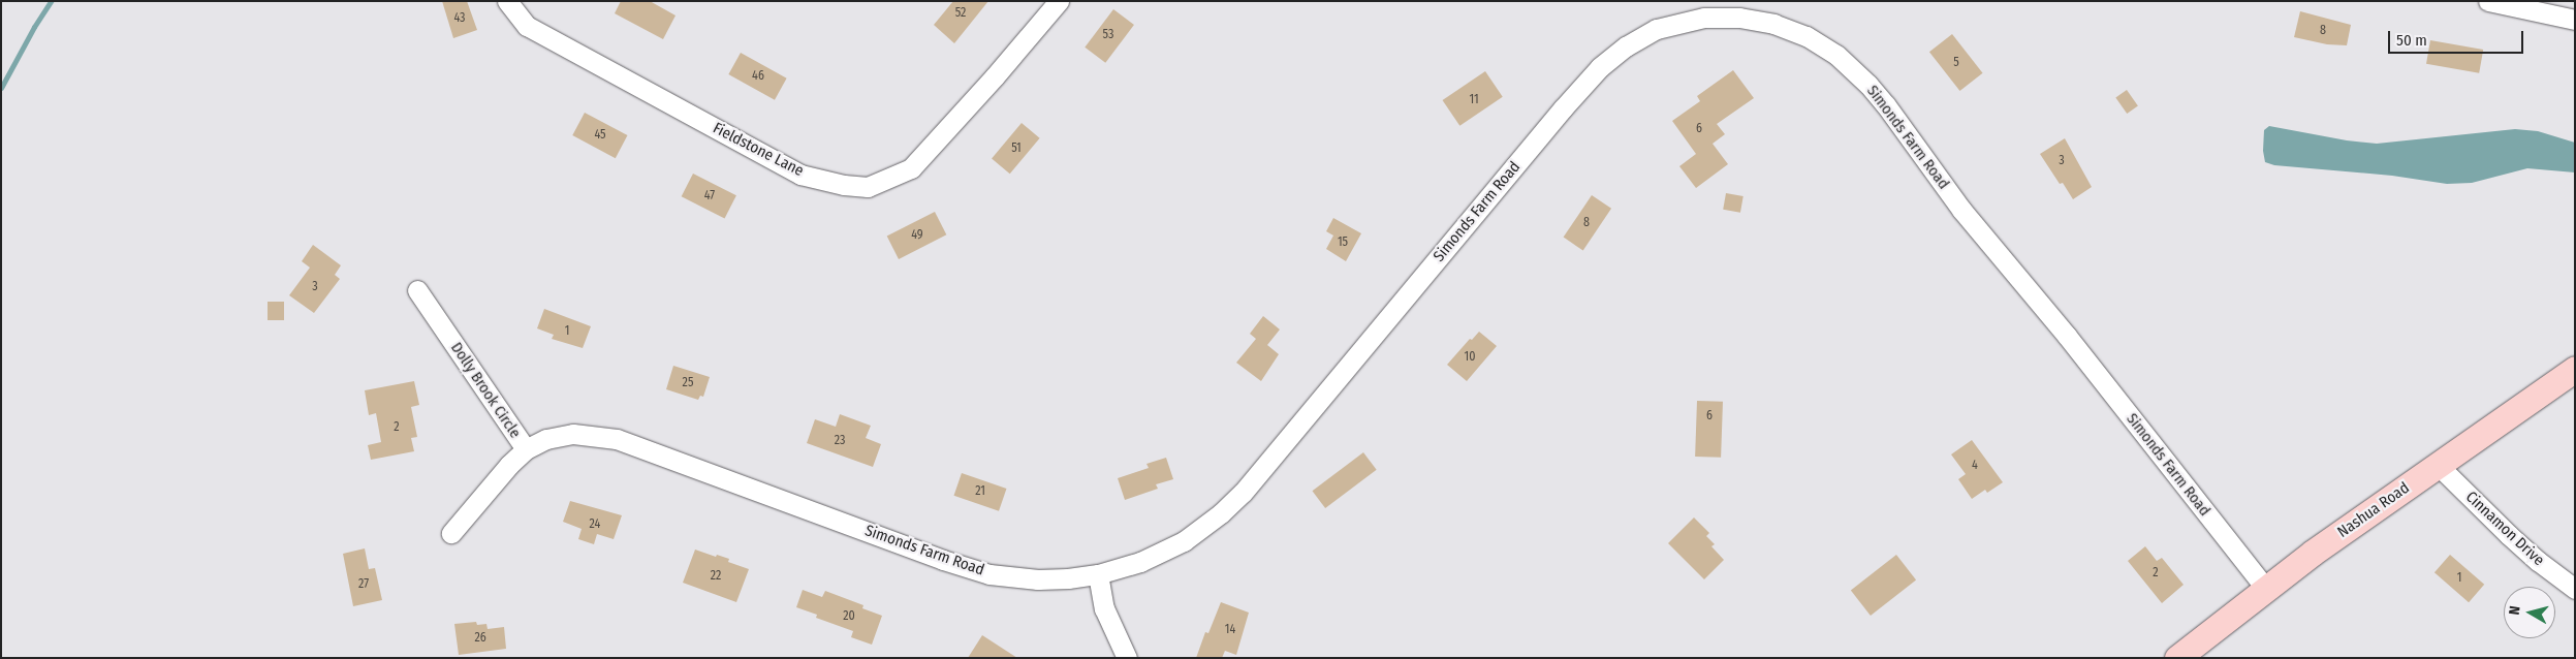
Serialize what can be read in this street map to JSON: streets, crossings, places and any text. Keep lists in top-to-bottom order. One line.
{"streets":{"main road":["Nashua Road"],"street":["Simonds Farm Road","Fieldstone Lane","Dolly Brook Circle","Cinnamon Drive"]},"crossings":[["Simonds Farm Road","Dolly Brook Circle"],["Simonds Farm Road","Nashua Road"],["Nashua Road","Cinnamon Drive"]],"house_numbers":["52","43","8","53","5","46","11","6","45","51","3","47","8","49","15","3","1","10","25","6","2","23","4","21","24","2","22","1","27","20","14","26"],"scale_bar":"50 m","north":"left"}
